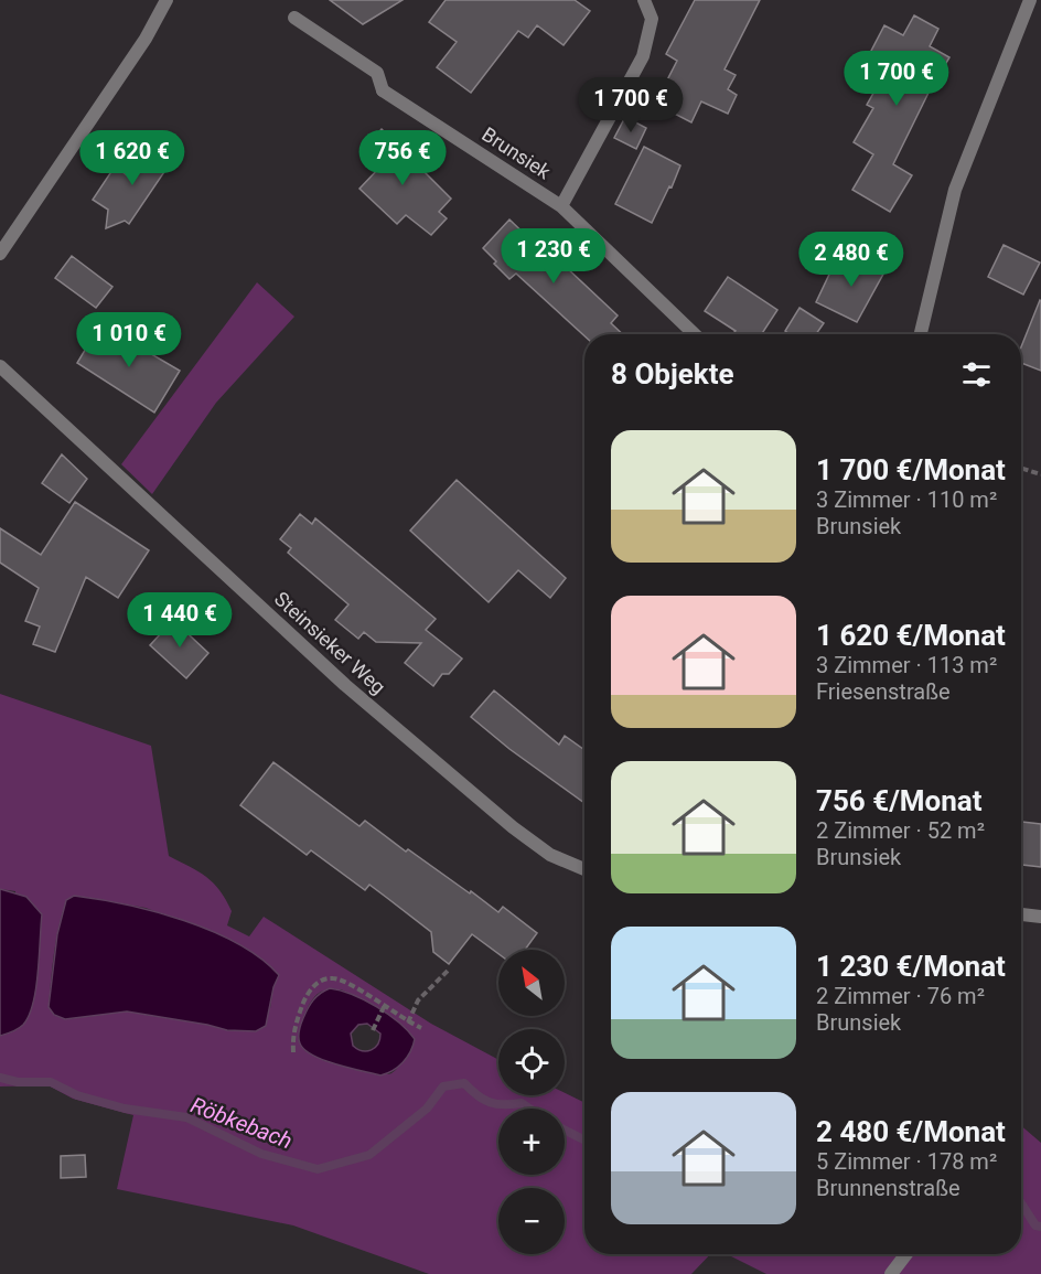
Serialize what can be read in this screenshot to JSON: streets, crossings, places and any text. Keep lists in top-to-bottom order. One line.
{"streets":{"street":["Brunsiek","Steinsieker Weg"]},"water":["Röbkebach"],"north":"top left","page":{"price":["1 700 €","1 700 €","1 620 €","756 €","1 230 €","2 480 €","1 010 €","1 440 €"],"heading":"8 Objekte","list":[{"name":"1 700 €/Monat","note":"3 Zimmer · 110 m² · Brunsiek"},{"name":"1 620 €/Monat","note":"3 Zimmer · 113 m² · Friesenstraße"},{"name":"756 €/Monat","note":"2 Zimmer · 52 m² · Brunsiek"},{"name":"1 230 €/Monat","note":"2 Zimmer · 76 m² · Brunsiek"},{"name":"2 480 €/Monat","note":"5 Zimmer · 178 m² · Brunnenstraße"}],"map_buttons":["+","−"]}}
